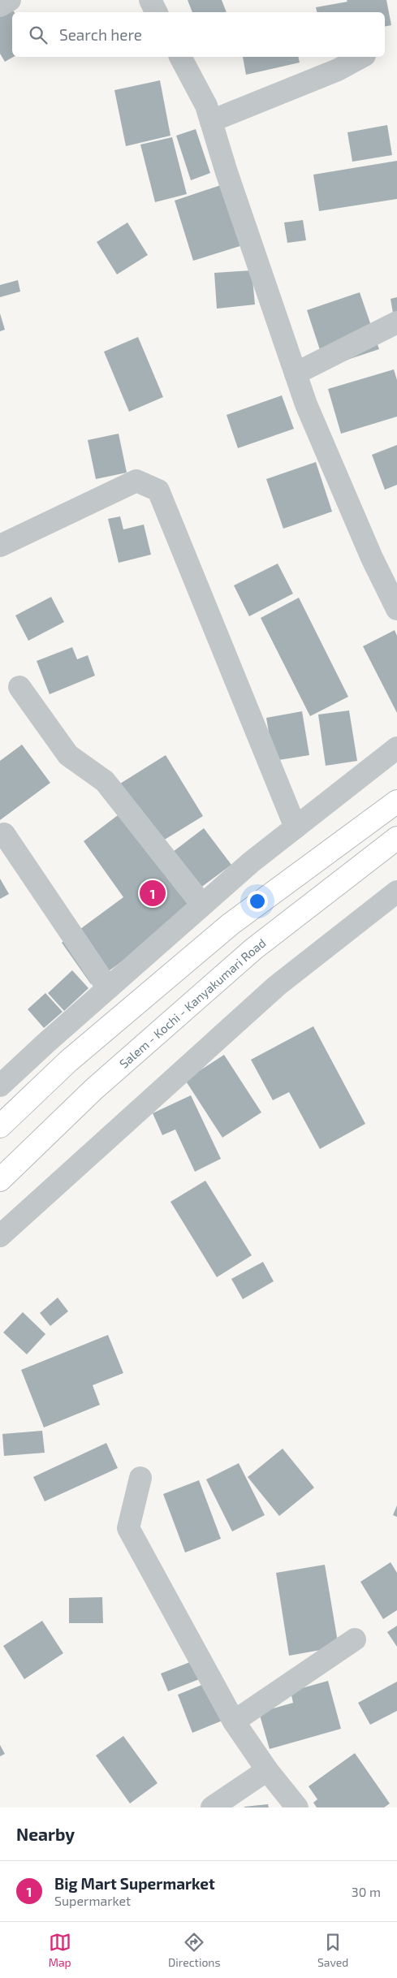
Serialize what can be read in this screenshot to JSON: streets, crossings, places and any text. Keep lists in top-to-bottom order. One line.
{"streets":{"highway":["Salem - Kochi - Kanyakumari Road"]},"page":{"search":"Search here","pins":"1","heading":"Nearby","list":[{"mark":"1","name":"Big Mart Supermarket","note":"Supermarket","value":"30 m"}],"nav":["Map","Directions","Saved"]}}
